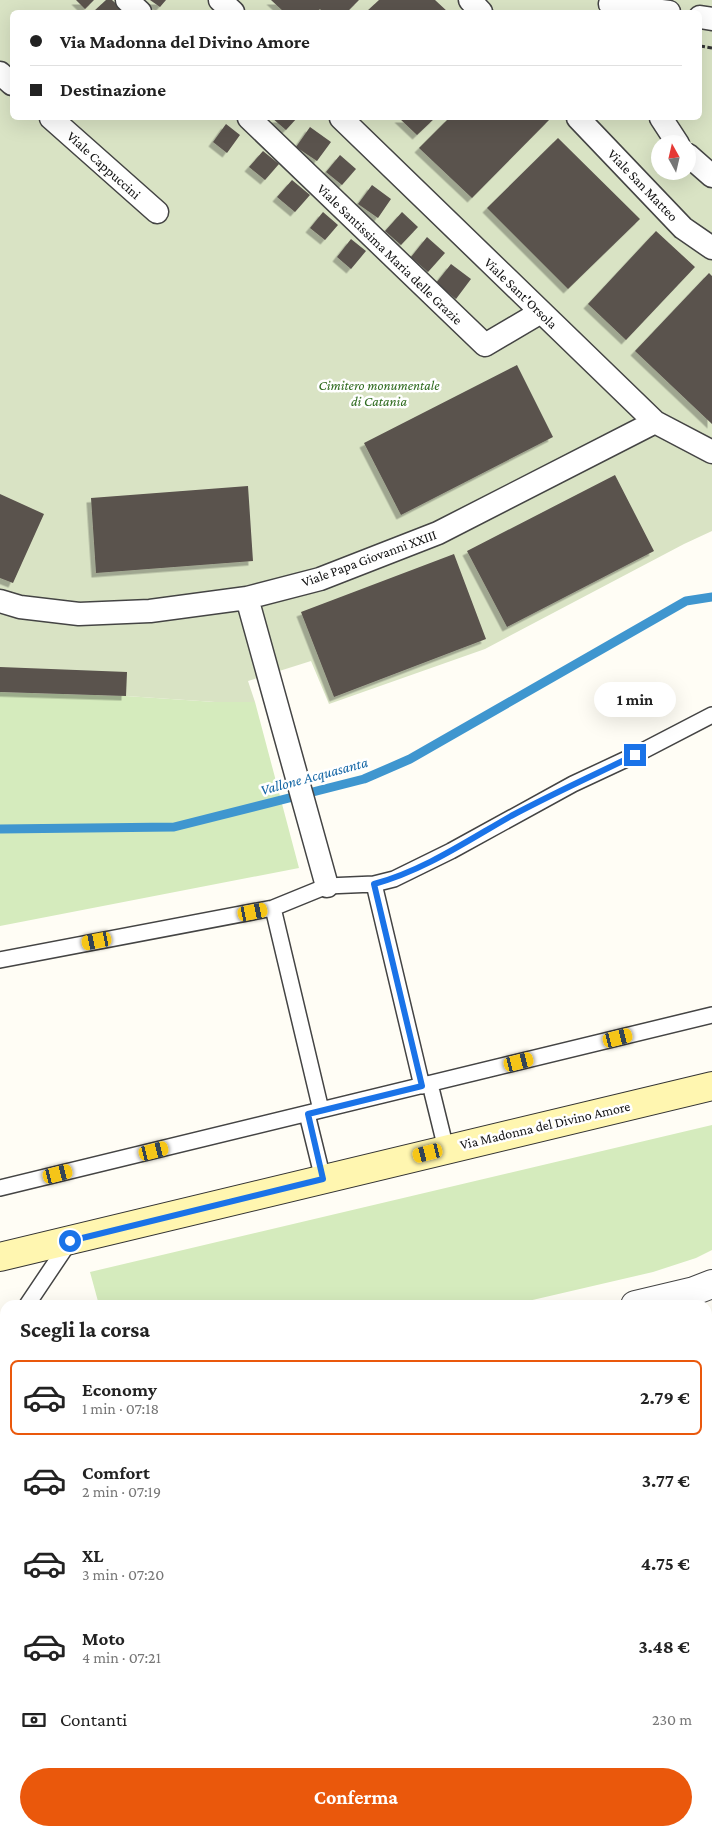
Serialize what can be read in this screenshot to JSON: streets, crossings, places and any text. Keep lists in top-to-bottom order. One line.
{"streets":{"main road":["Via Madonna del Divino Amore"],"street":["Viale Cappuccini","Viale San Matteo","Viale Santissima Maria delle Grazie","Viale Sant'Orsola","Viale Papa Giovanni XXIII"]},"crossings":[["Viale Santissima Maria delle Grazie","Viale Sant'Orsola"],["Viale Sant'Orsola","Viale Papa Giovanni XXIII"]],"water":["Vallone Acquasanta"],"parks":["Cimitero monumentale di Catania"],"north":"top","page":{"banner":["Via Madonna del Divino Amore","Destinazione"],"bubble":"1 min","heading":"Scegli la corsa","list":[{"name":"Economy","note":"1 min · 07:18","value":"2.79 €"},{"name":"Comfort","note":"2 min · 07:19","value":"3.77 €"},{"name":"XL","note":"3 min · 07:20","value":"4.75 €"},{"name":"Moto","note":"4 min · 07:21","value":"3.48 €"}],"pay":["Contanti","230 m"],"buttons":"Conferma"}}
